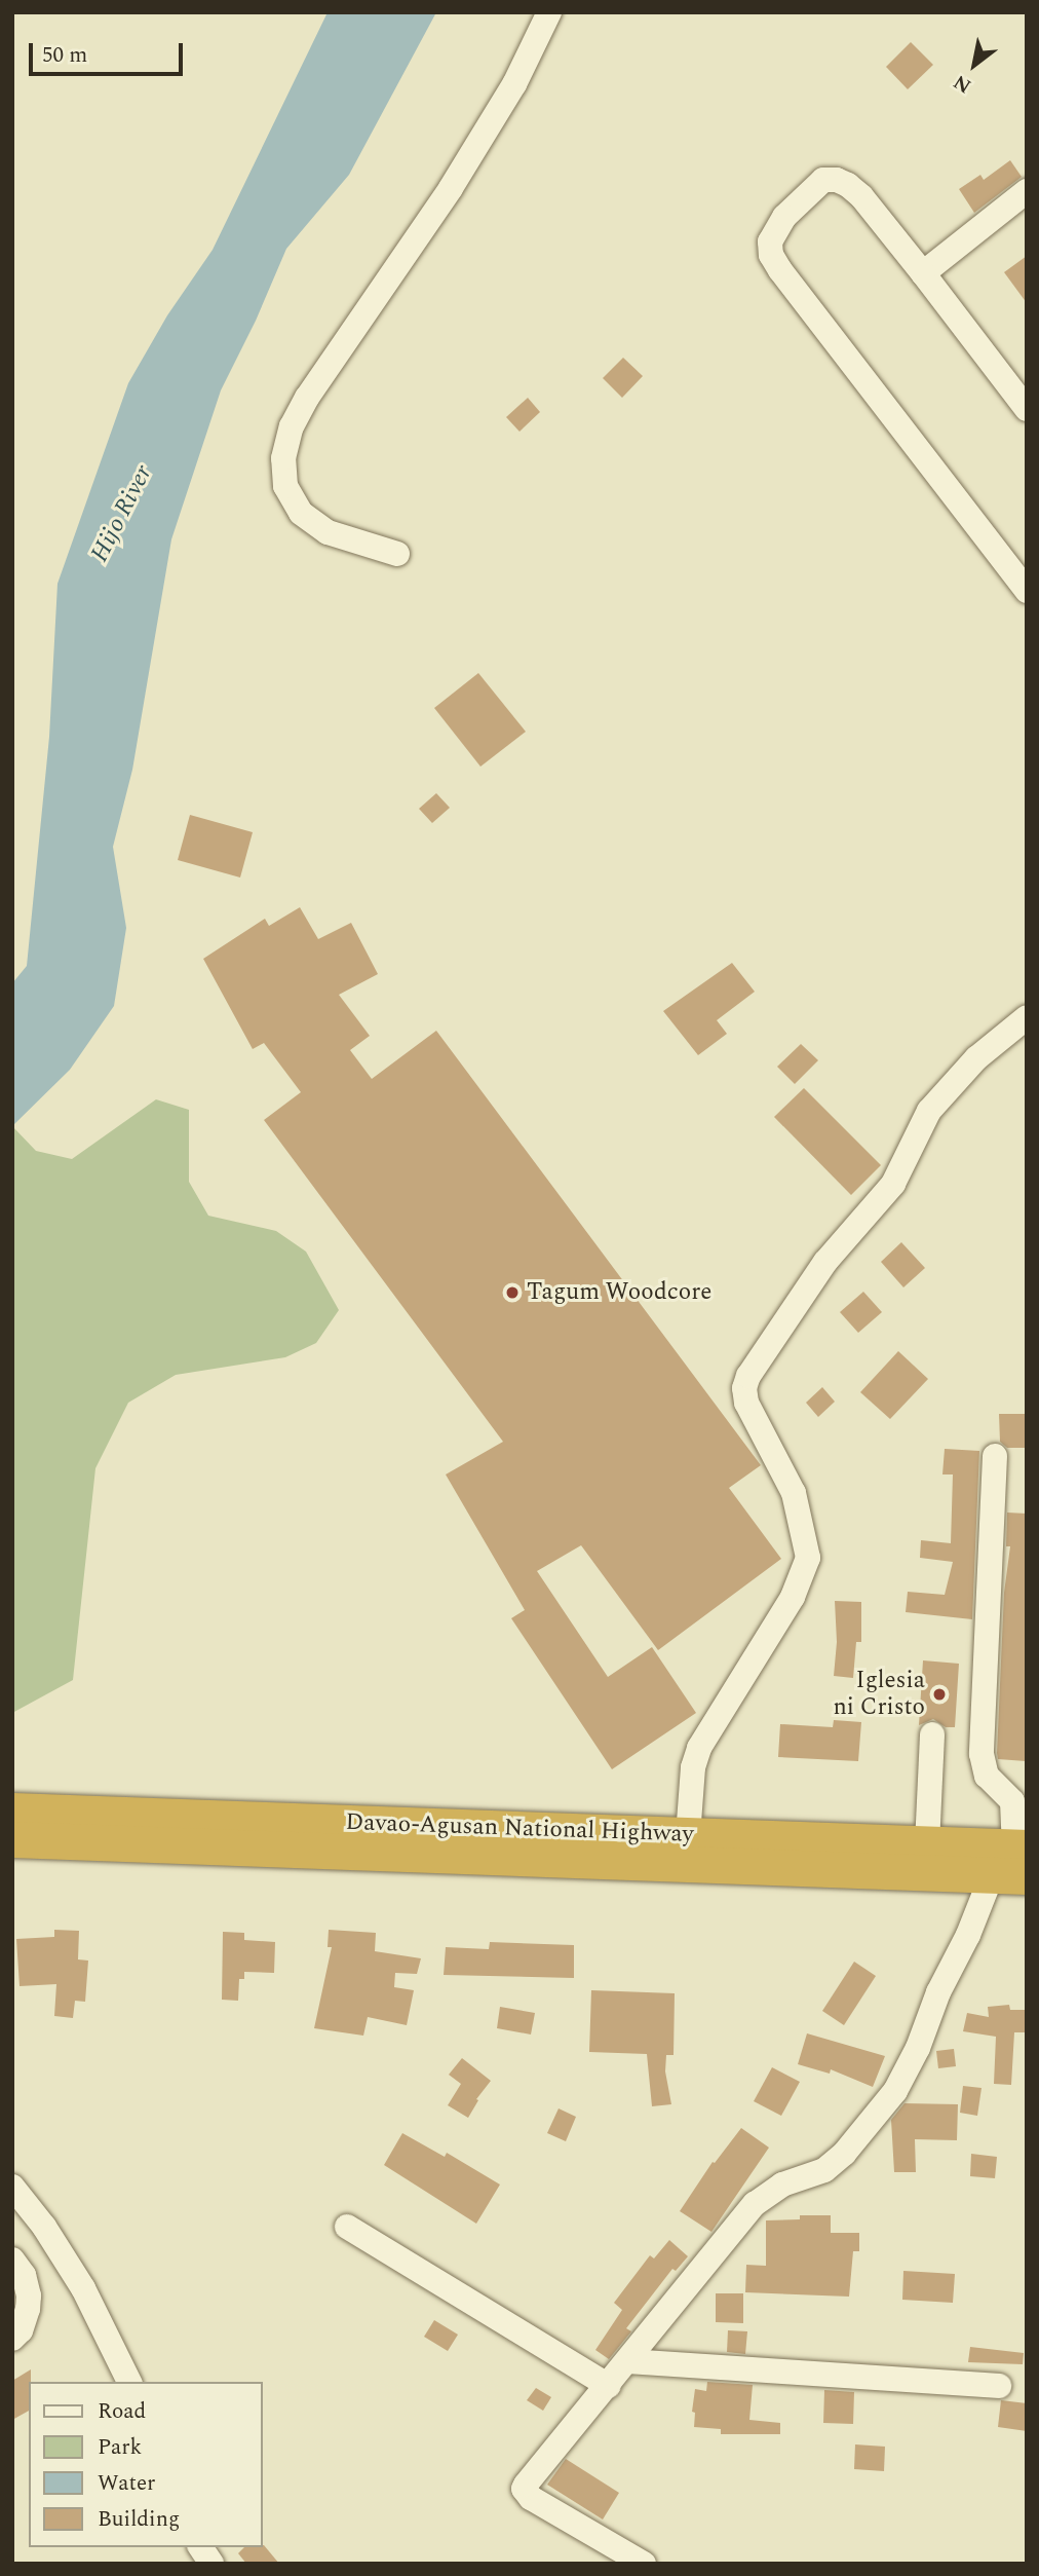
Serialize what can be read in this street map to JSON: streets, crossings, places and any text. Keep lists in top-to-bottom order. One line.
{"streets":{"highway":["Davao-Agusan National Highway"]},"water":["Hijo River"],"places":["Tagum Woodcore","Iglesia ni Cristo"],"legend":["Road","Park","Water","Building"],"scale_bar":"50 m","north":"bottom left"}
